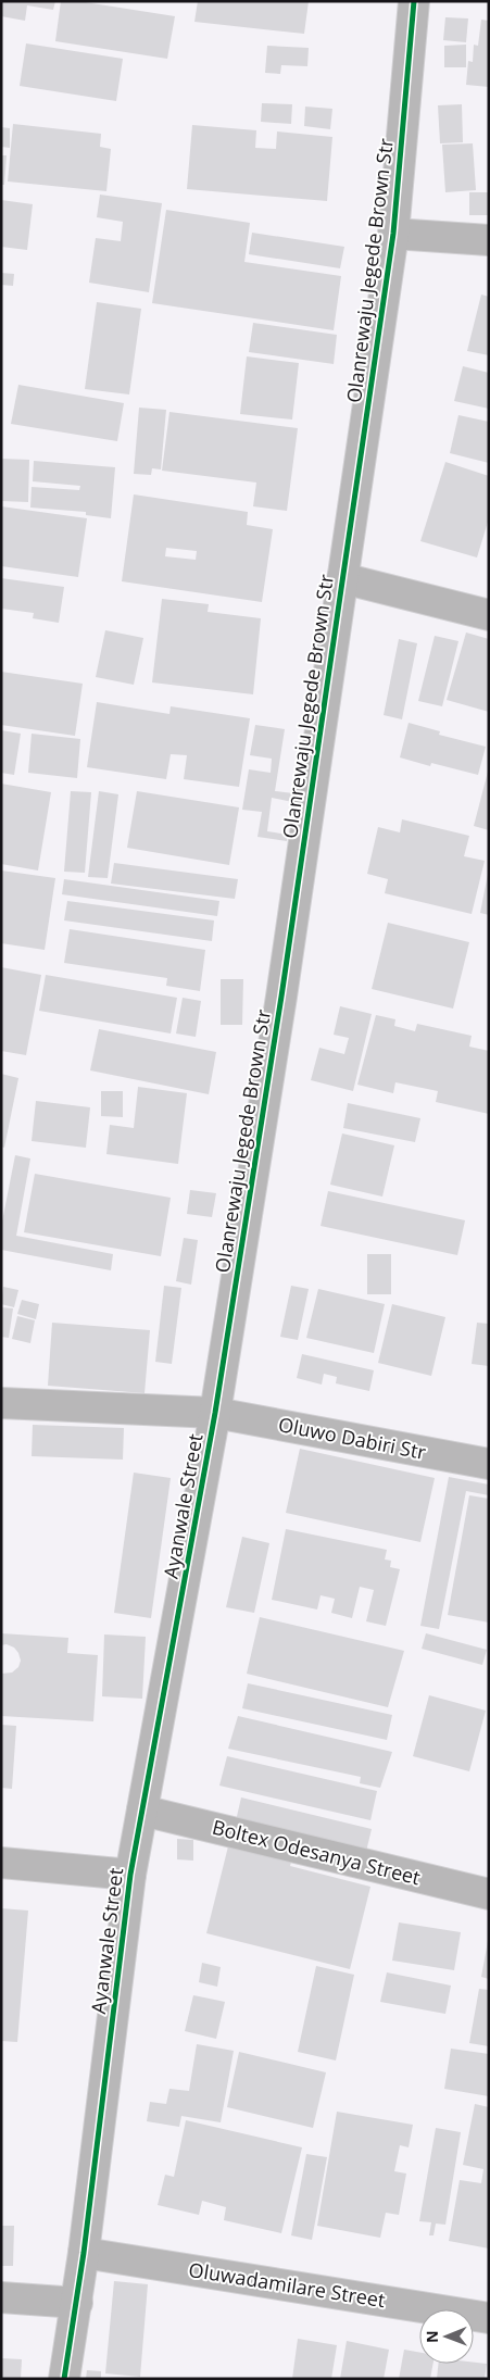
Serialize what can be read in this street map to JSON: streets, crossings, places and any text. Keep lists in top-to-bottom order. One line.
{"streets":{"street":["Olanrewaju Jegede Brown Str","Oluwo Dabiri Str","Ayanwale Street","Boltex Odesanya Street","Oluwadamilare Street"]},"crossings":[["Olanrewaju Jegede Brown Str","Oluwo Dabiri Str"],["Olanrewaju Jegede Brown Str","Ayanwale Street"],["Oluwo Dabiri Str","Ayanwale Street"],["Ayanwale Street","Boltex Odesanya Street"],["Ayanwale Street","Oluwadamilare Street"]],"north":"left"}
